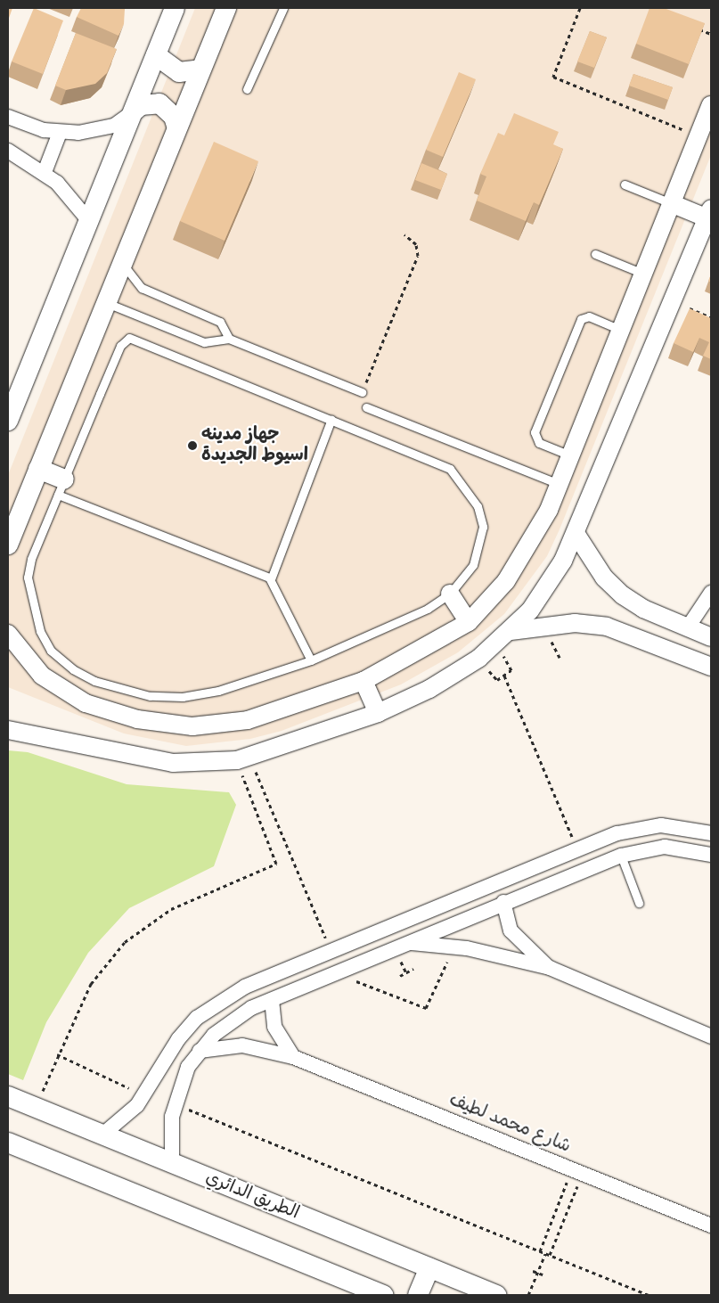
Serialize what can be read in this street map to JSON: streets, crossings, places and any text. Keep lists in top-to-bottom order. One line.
{"streets":{"main road":["الطريق الدائري"],"street":["شارع محمد لطيف"]},"places":["جهاز مدينه اسيوط الجديدة"]}
